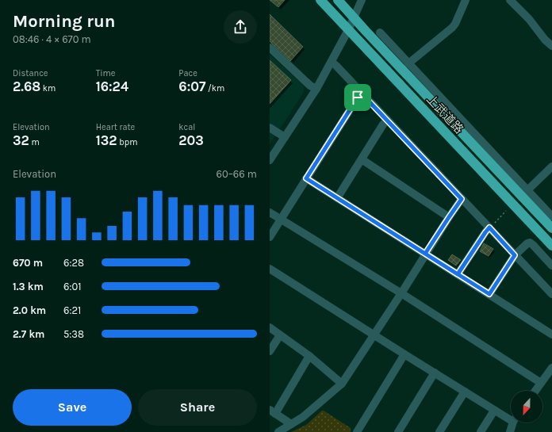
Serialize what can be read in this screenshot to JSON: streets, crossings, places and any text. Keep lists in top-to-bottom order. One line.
{"streets":{"highway":["上武道路"]},"north":"bottom","page":{"heading":["Morning run","08:46 · 4 × 670 m"],"stats":[["Distance","2.68 km"],["Time","16:24"],["Pace","6:07 /km"],["Elevation","32 m"],["Heart rate","132 bpm"],["kcal","203"]],"chart":["Elevation","60–66 m"],"list":[{"name":"670 m","note":"6:28"},{"name":"1.3 km","note":"6:01"},{"name":"2.0 km","note":"6:21"},{"name":"2.7 km","note":"5:38"}],"buttons":["Save","Share"]}}
